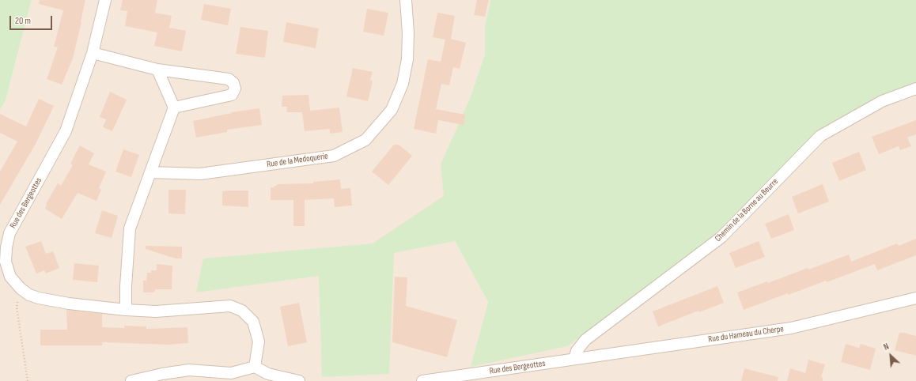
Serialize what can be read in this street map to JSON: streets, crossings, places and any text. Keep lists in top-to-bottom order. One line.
{"streets":{"street":["Rue de la Medoquerie","Rue des Bergeottes","Chemin de la Borne au Beurre","Rue du Hameau du Cherpe"]},"crossings":[["Rue des Bergeottes","Chemin de la Borne au Beurre"],["Rue des Bergeottes","Rue du Hameau du Cherpe"],["Chemin de la Borne au Beurre","Rue du Hameau du Cherpe"]],"scale_bar":"20 m","north":"top left"}
